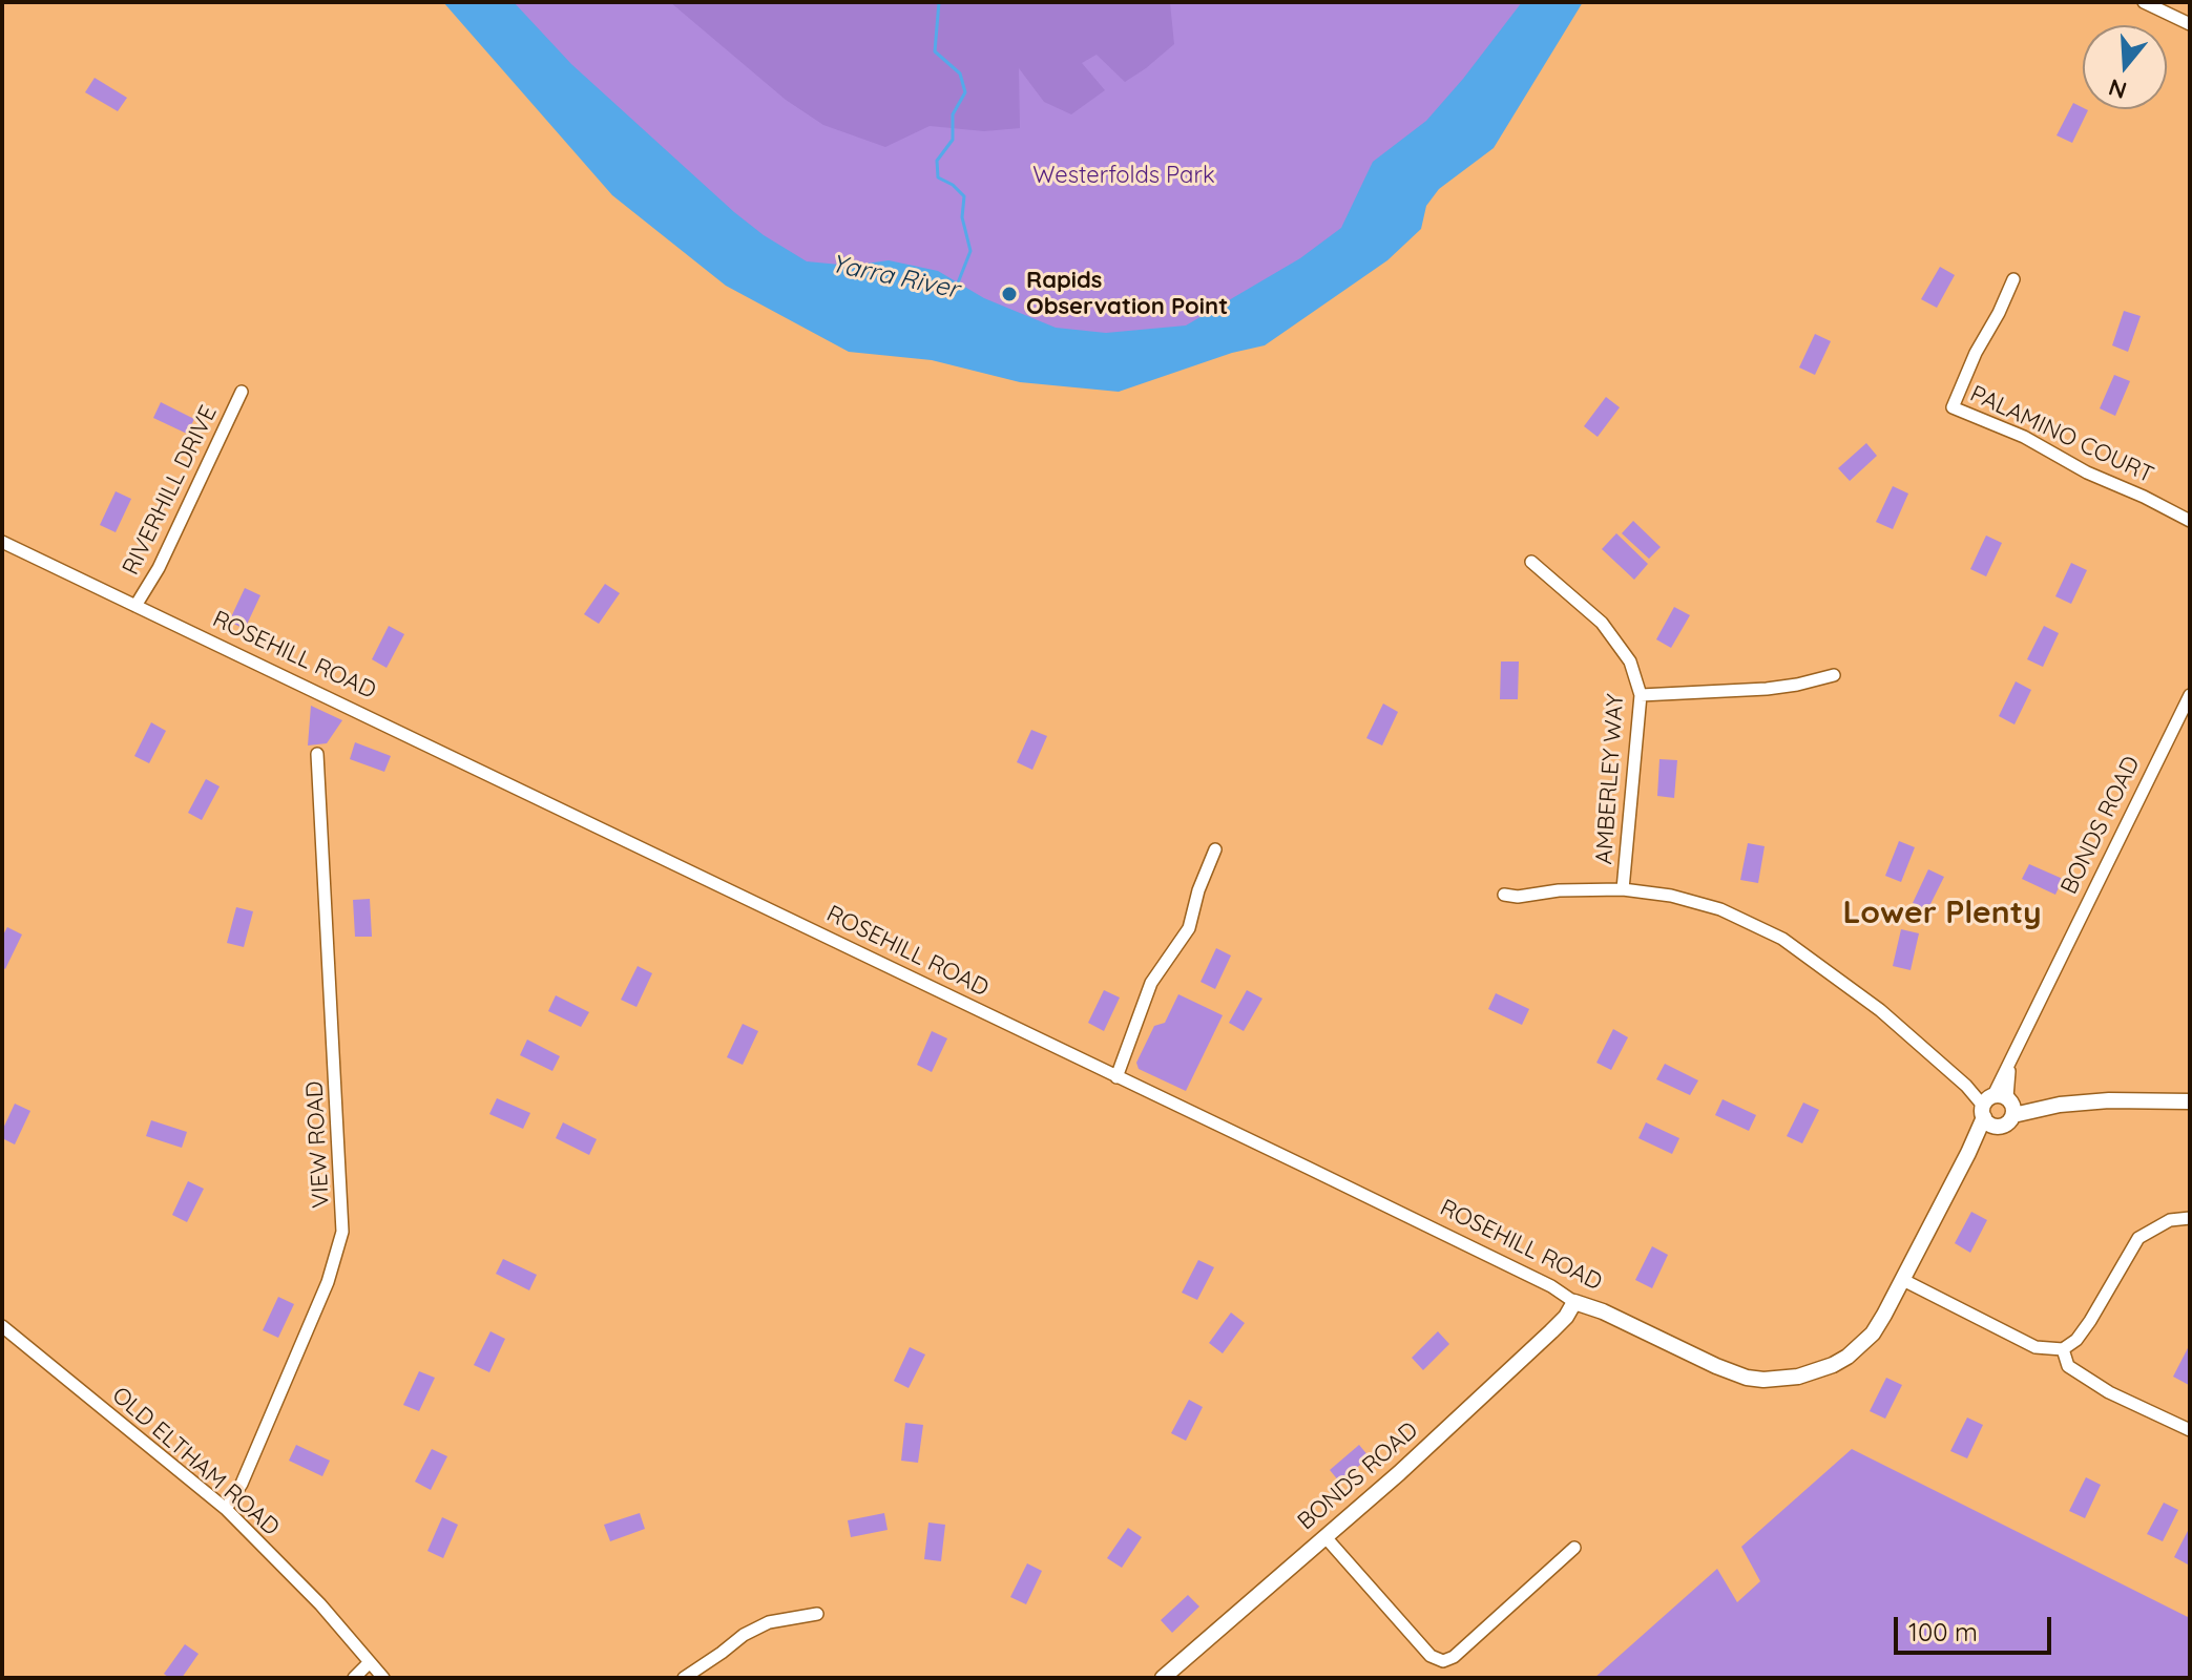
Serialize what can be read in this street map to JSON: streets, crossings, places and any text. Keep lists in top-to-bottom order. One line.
{"streets":{"street":["PALAMINO COURT","RIVERHILL DRIVE","ROSEHILL ROAD","AMBERLEY WAY","BONDS ROAD","VIEW ROAD","OLD ELTHAM ROAD"]},"crossings":[["RIVERHILL DRIVE","ROSEHILL ROAD"],["ROSEHILL ROAD","BONDS ROAD"],["AMBERLEY WAY","BONDS ROAD"],["VIEW ROAD","OLD ELTHAM ROAD"]],"districts":["Lower Plenty"],"water":["Yarra River"],"parks":["Westerfolds Park"],"places":["Rapids Observation Point"],"scale_bar":"100 m","north":"bottom"}
